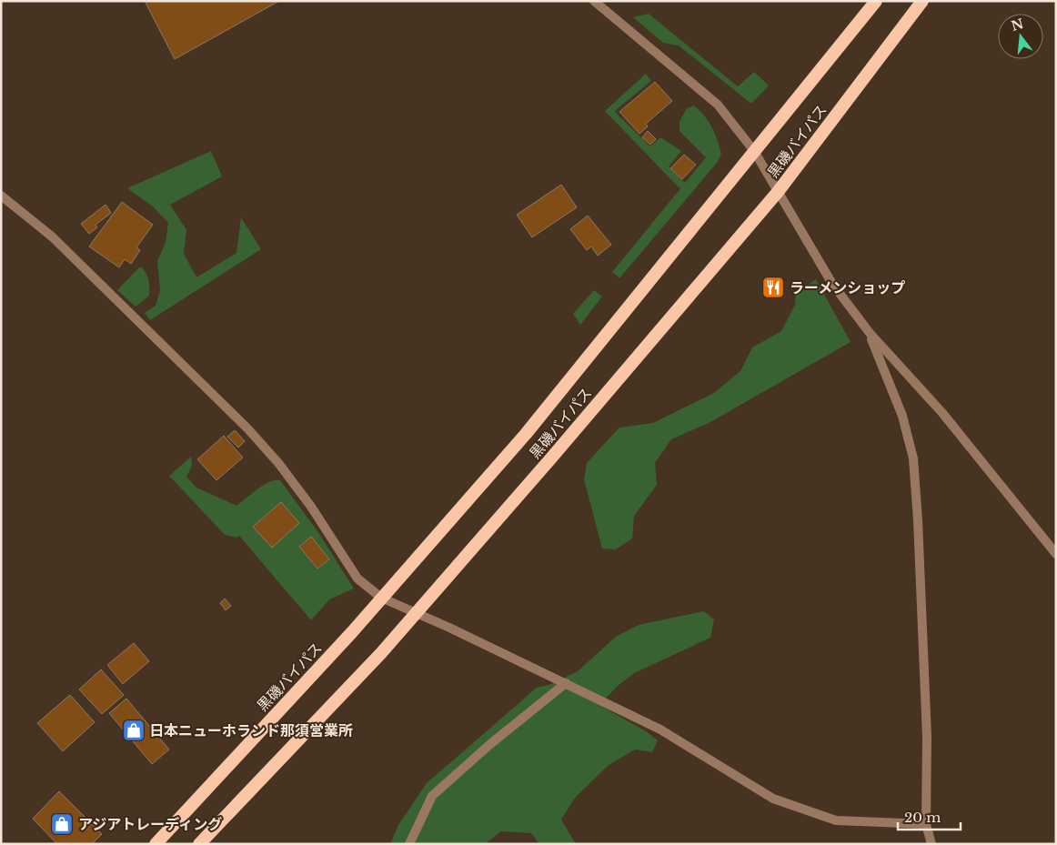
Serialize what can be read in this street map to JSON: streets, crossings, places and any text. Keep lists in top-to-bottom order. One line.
{"streets":{"highway":["黒磯バイパス"]},"places":{"restaurant":["ラーメンショップ"],"shop":["日本ニューホランド那須営業所","アジアトレーディング"]},"scale_bar":"20 m","north":"top"}
